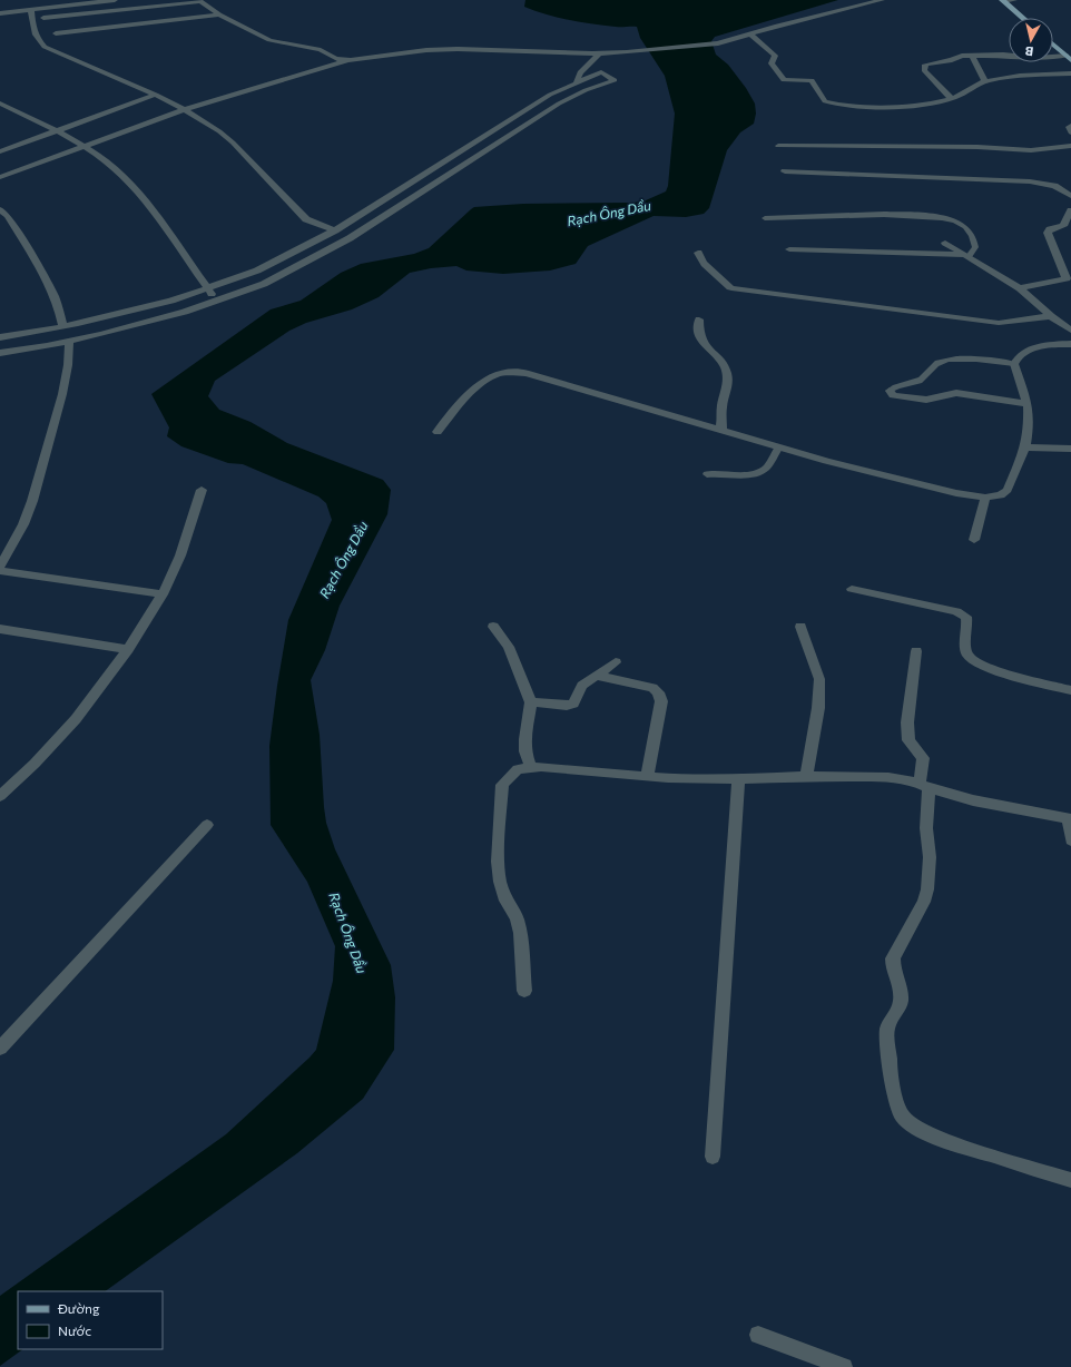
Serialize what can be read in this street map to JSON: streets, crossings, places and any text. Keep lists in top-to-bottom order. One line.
{"water":["Rạch Ông Dầu"],"legend":["Đường","Nước"],"north":"bottom"}
